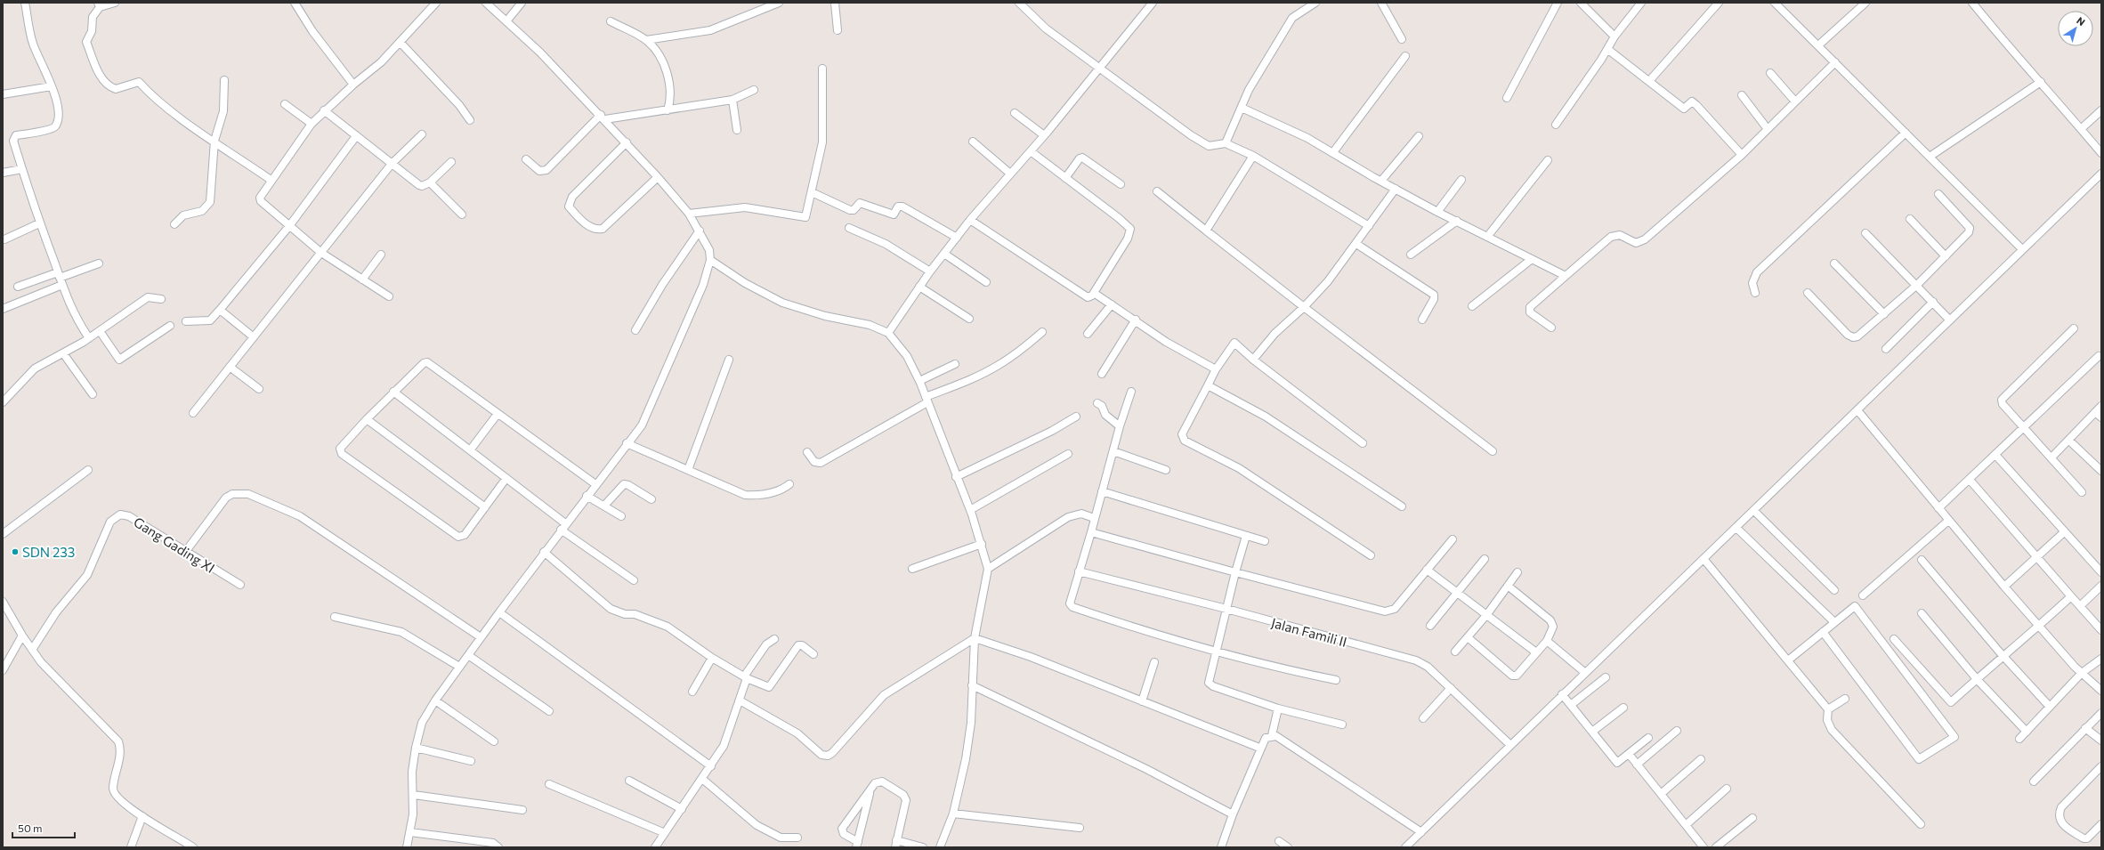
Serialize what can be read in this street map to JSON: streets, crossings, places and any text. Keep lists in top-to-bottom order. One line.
{"streets":{"street":["Gang Gading XI","Jalan Famili II"]},"places":["SDN 233"],"scale_bar":"50 m","north":"top right"}
